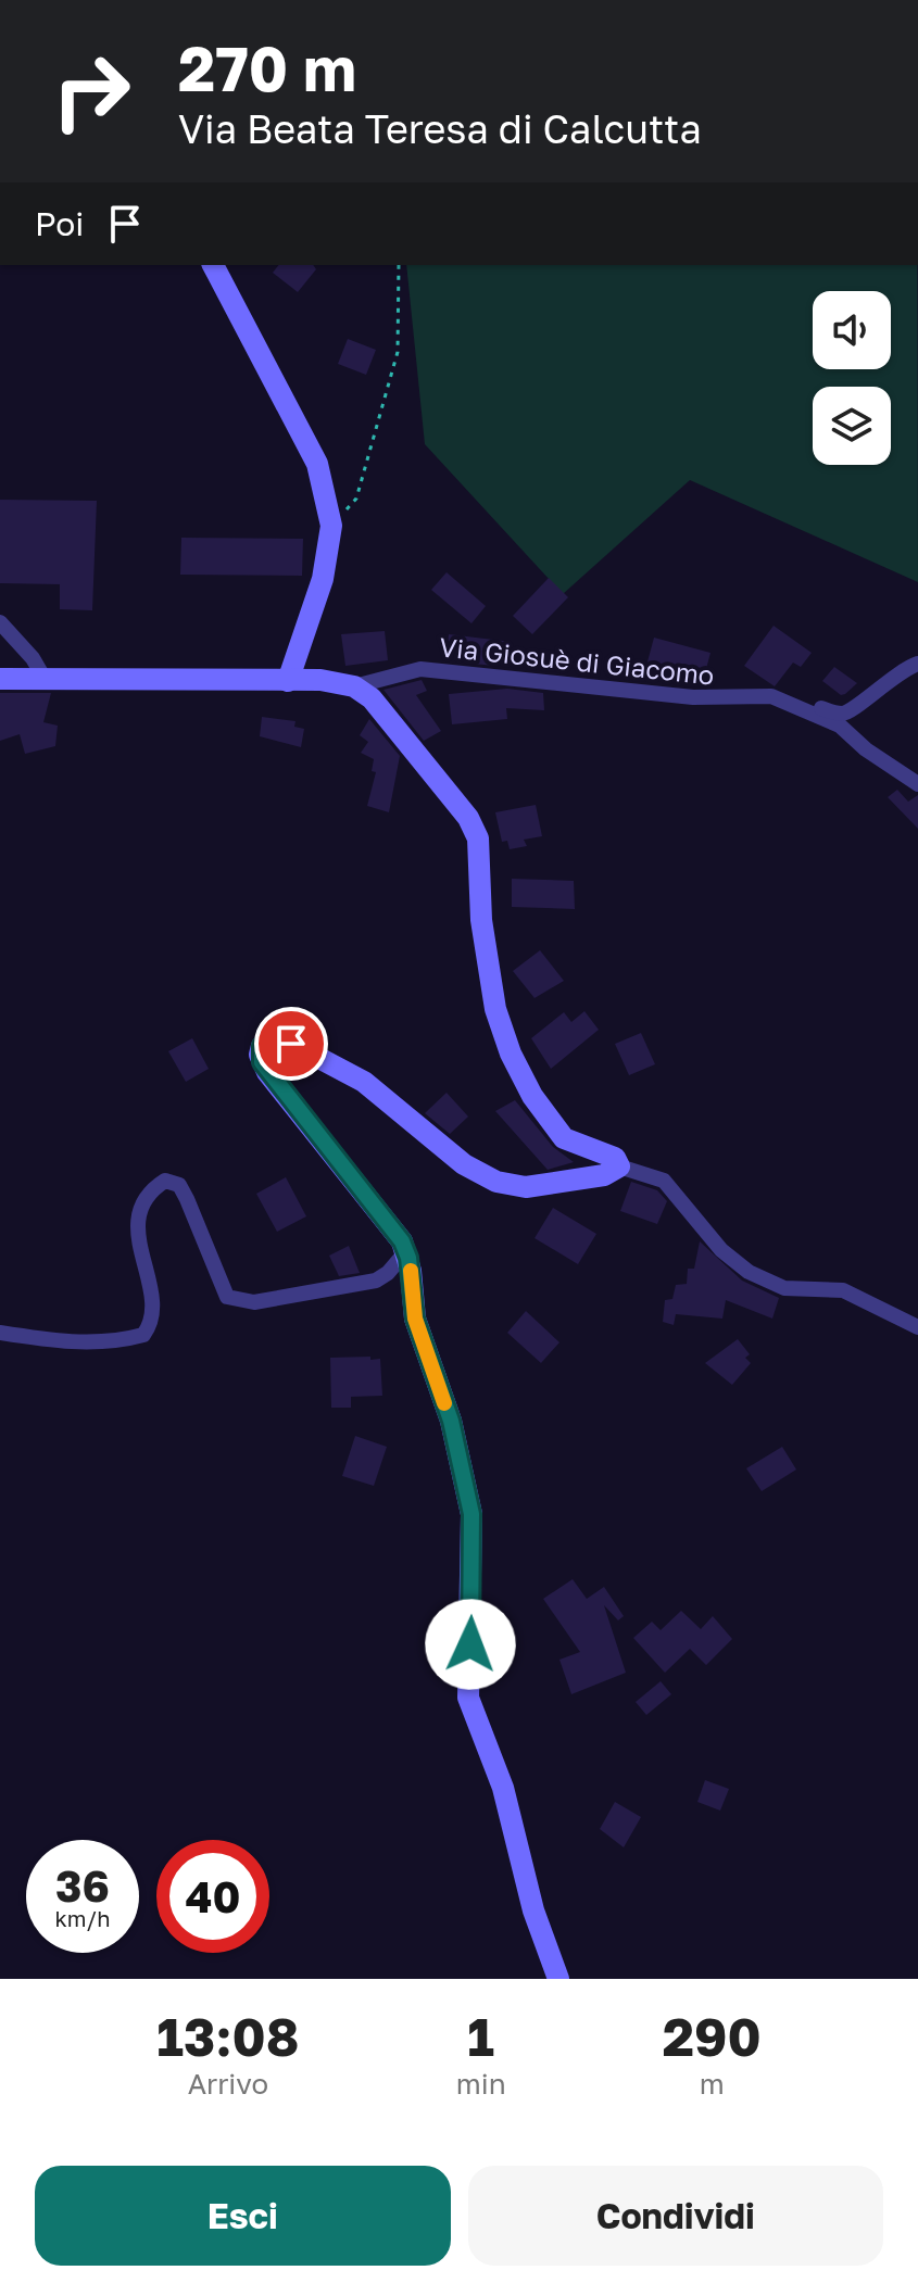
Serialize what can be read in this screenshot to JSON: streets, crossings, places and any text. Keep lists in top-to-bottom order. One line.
{"streets":{"street":["Via Giosuè di Giacomo"]},"page":{"turn":["270 m","Via Beata Teresa di Calcutta"],"then":"Poi","speed":"36 km/h","limit":"40","eta":["13:08","Arrivo","1","min","290","m"],"buttons":["Esci","Condividi"]}}
